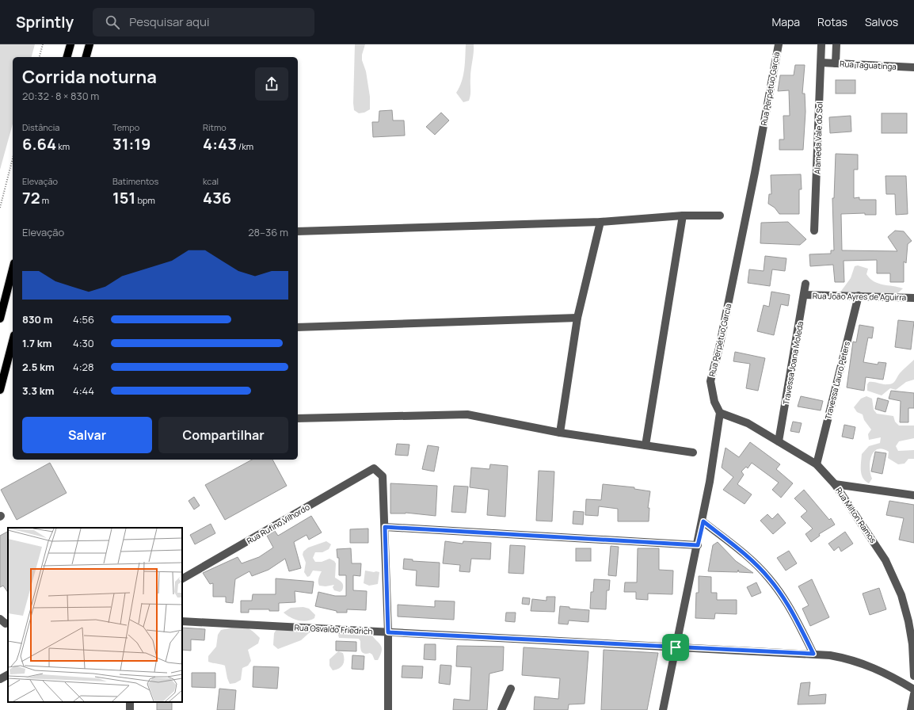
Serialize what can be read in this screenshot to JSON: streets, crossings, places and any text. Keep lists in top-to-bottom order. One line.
{"streets":{"street":["Rua Taguatinga","Rua Perpétuo Garcia","Alameda Vale do Sol","Rua João Ayres de Aguirra","Travessa Joana Moleda","Travessa Lauro Peters","Rua Milton Ramos","Rua Rufino Vilhordo","Rua Osvaldo Friedrich"]},"crossings":[["Rua Taguatinga","Alameda Vale do Sol"],["Rua Perpétuo Garcia","Rua Milton Ramos"],["Rua João Ayres de Aguirra","Travessa Joana Moleda"],["Rua João Ayres de Aguirra","Travessa Lauro Peters"],["Travessa Joana Moleda","Rua Milton Ramos"],["Travessa Lauro Peters","Rua Milton Ramos"]],"page":{"header":"Sprintly","search":"Pesquisar aqui","nav":["Mapa","Rotas","Salvos"],"heading":["Corrida noturna","20:32 · 8 × 830 m"],"stats":[["Distância","6.64 km"],["Tempo","31:19"],["Ritmo","4:43 /km"],["Elevação","72 m"],["Batimentos","151 bpm"],["kcal","436"]],"chart":["Elevação","28–36 m"],"list":[{"name":"830 m","note":"4:56"},{"name":"1.7 km","note":"4:30"},{"name":"2.5 km","note":"4:28"},{"name":"3.3 km","note":"4:44"}],"buttons":["Salvar","Compartilhar"]}}
